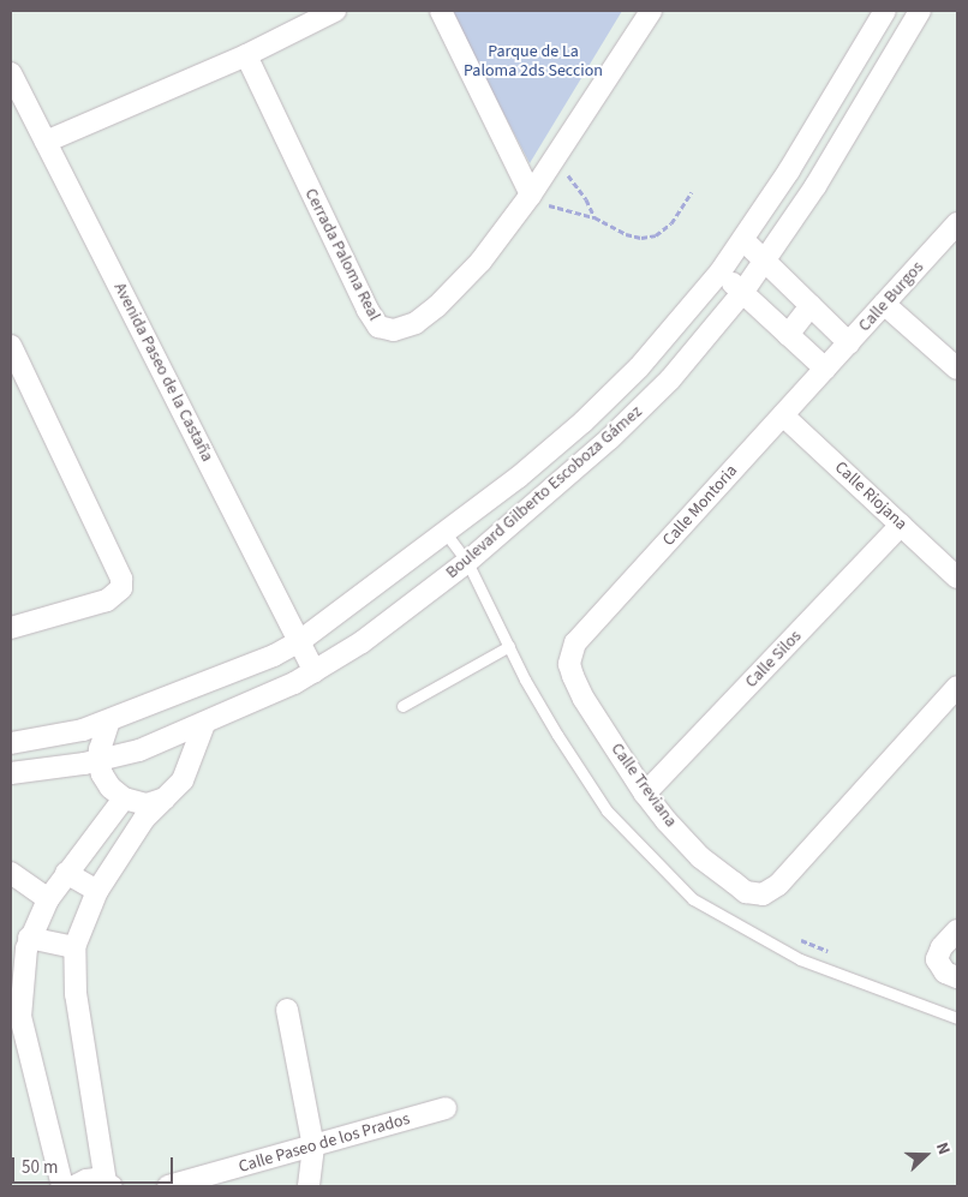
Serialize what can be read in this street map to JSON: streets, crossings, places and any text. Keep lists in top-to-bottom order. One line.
{"streets":{"street":["Cerrada Paloma Real","Calle Burgos","Avenida Paseo de la Castaña","Boulevard Gilberto Escoboza Gámez","Calle Riojana","Calle Montoria","Calle Silos","Calle Treviana","Calle Paseo de los Prados"]},"crossings":[["Calle Burgos","Calle Montoria"],["Avenida Paseo de la Castaña","Boulevard Gilberto Escoboza Gámez"],["Calle Riojana","Calle Montoria"],["Calle Riojana","Calle Silos"],["Calle Montoria","Calle Treviana"],["Calle Silos","Calle Treviana"]],"parks":["Parque de La Paloma 2ds Seccion"],"scale_bar":"50 m","north":"right"}
